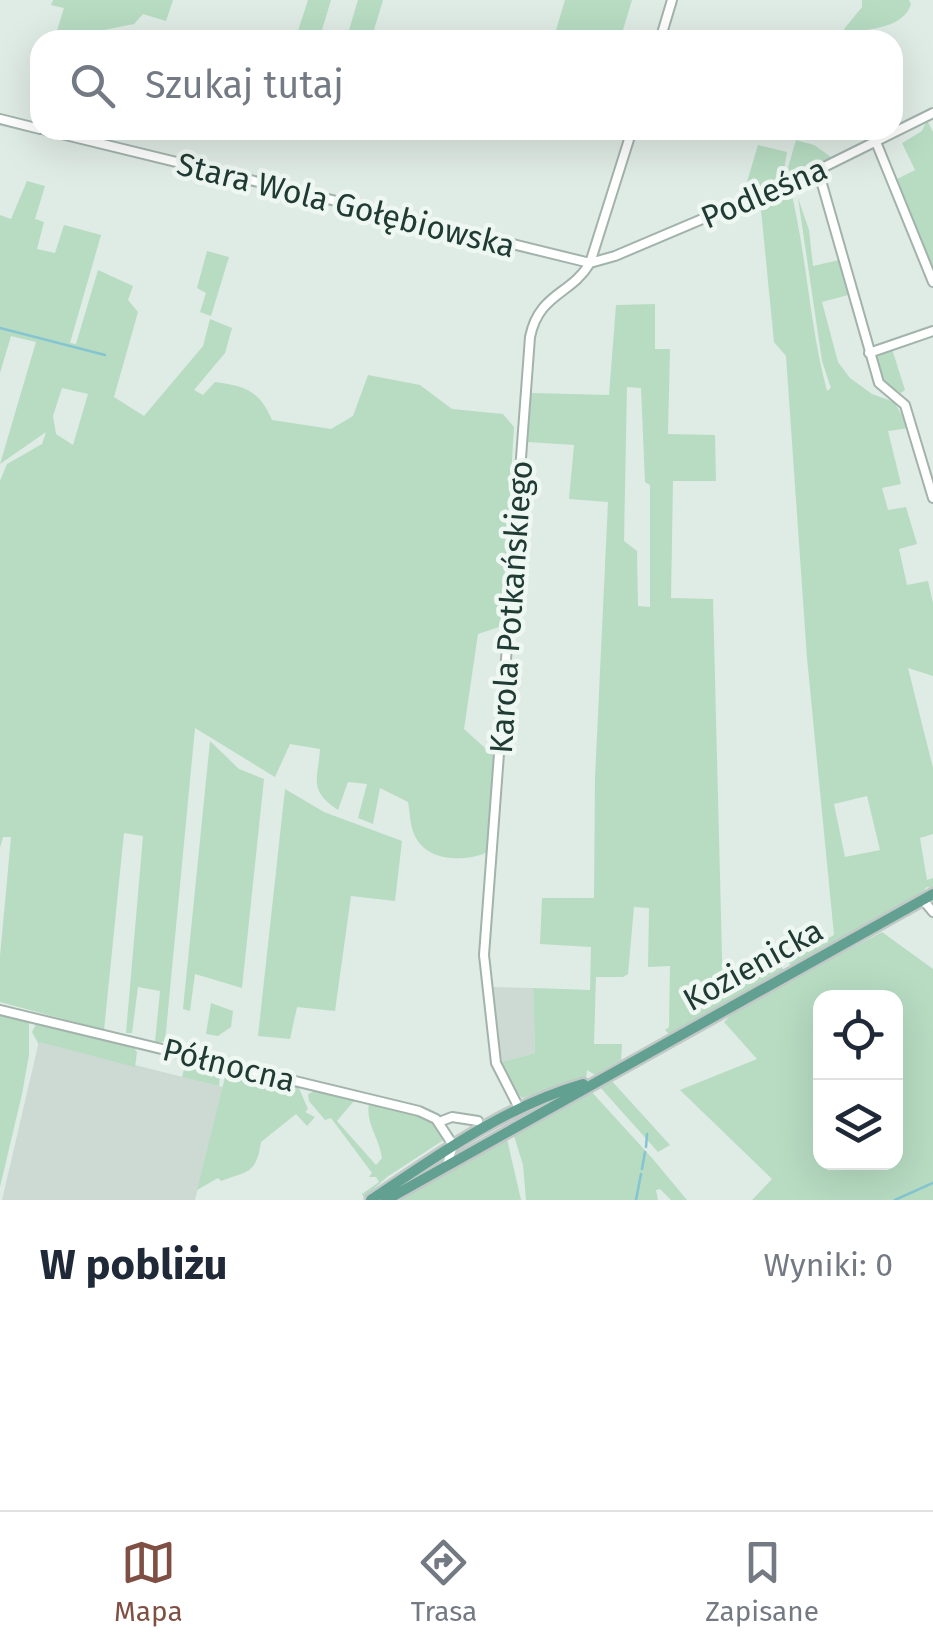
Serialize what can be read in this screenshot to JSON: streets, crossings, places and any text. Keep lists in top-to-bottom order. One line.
{"streets":{"main road":["Kozienicka"],"street":["Podleśna","Stara Wola Gołębiowska","Karola Potkańskiego","Północna"]},"crossings":[["Podleśna","Stara Wola Gołębiowska"],["Podleśna","Karola Potkańskiego"],["Stara Wola Gołębiowska","Karola Potkańskiego"],["Karola Potkańskiego","Kozienicka"]],"page":{"search":"Szukaj tutaj","heading":["W pobliżu","Wyniki: 0"],"nav":["Mapa","Trasa","Zapisane"]}}
